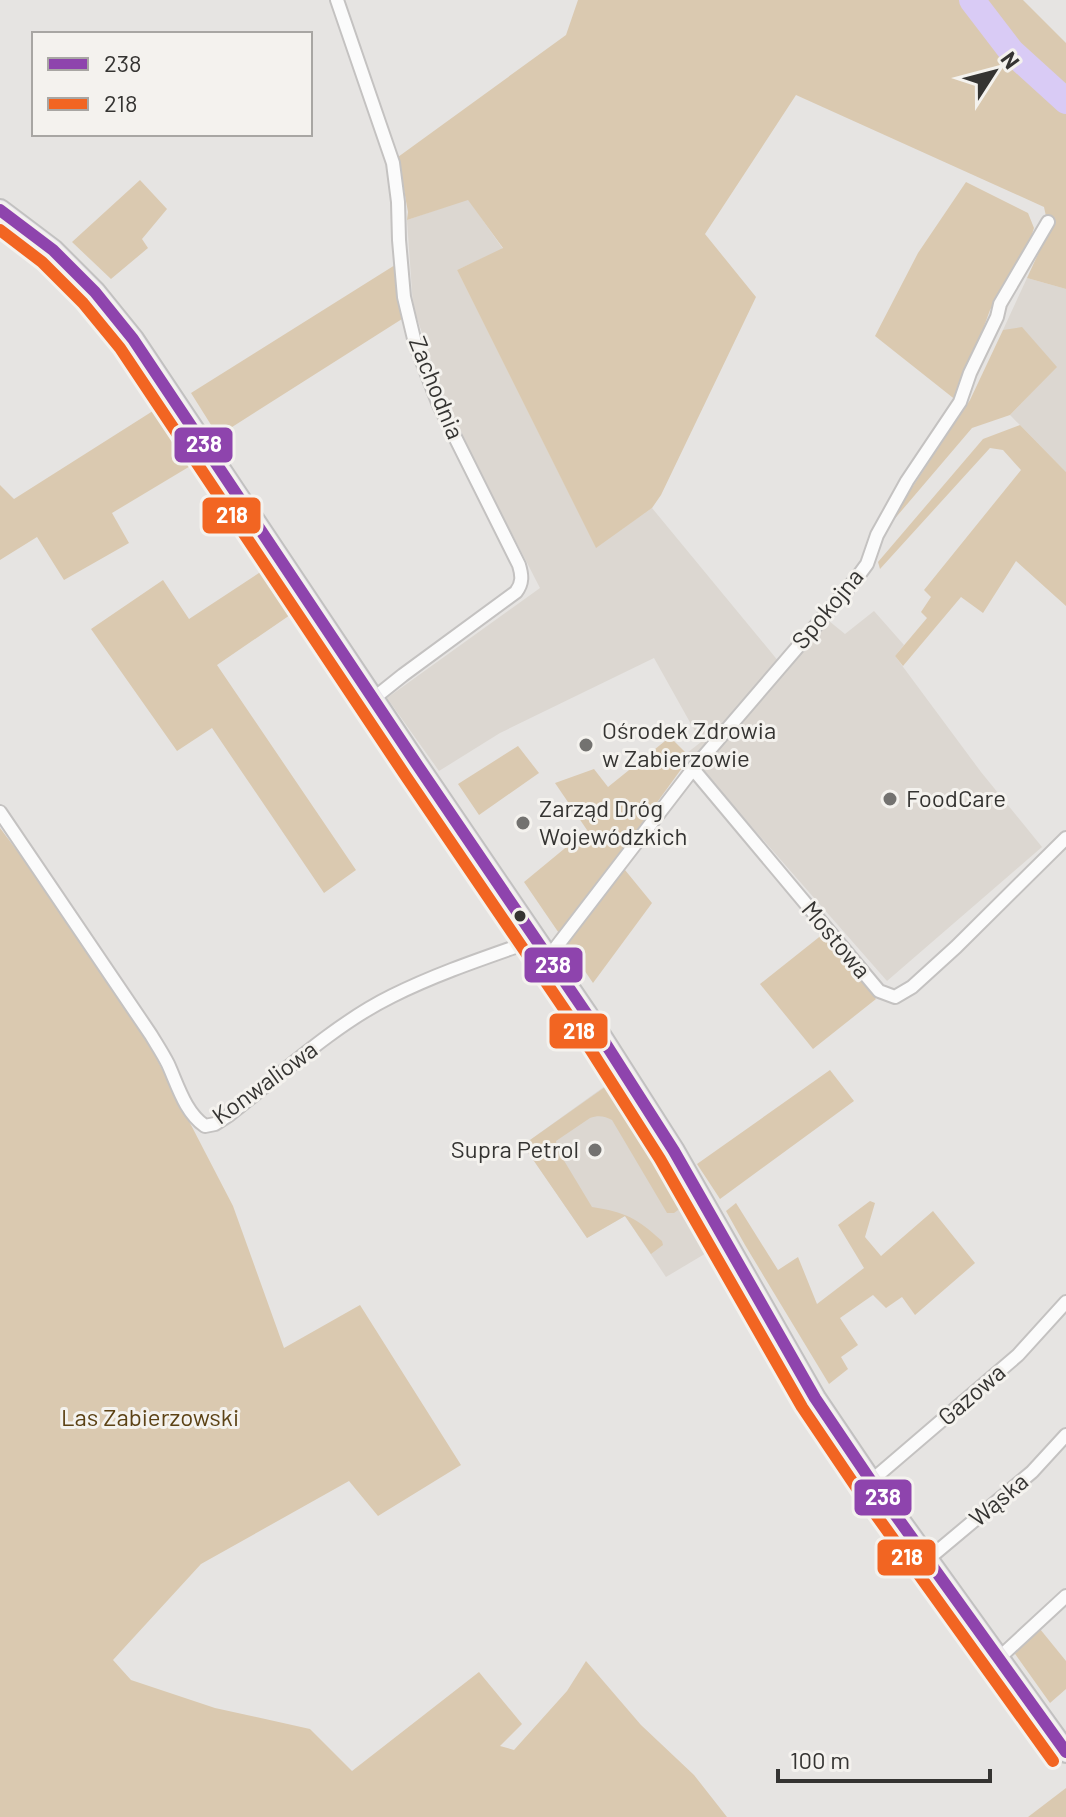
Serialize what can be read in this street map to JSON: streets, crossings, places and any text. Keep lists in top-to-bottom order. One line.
{"streets":{"street":["Zachodnia","Spokojna","Mostowa","Konwaliowa","Gazowa","Wąska"]},"crossings":[["Spokojna","Mostowa"]],"parks":["Las Zabierzowski"],"places":["Ośrodek Zdrowia w Zabierzowie","FoodCare","Zarząd Dróg Wojewódzkich","Supra Petrol"],"lines":["transit line 238","transit line 218"],"legend":["238","218"],"scale_bar":"100 m","north":"top right"}
